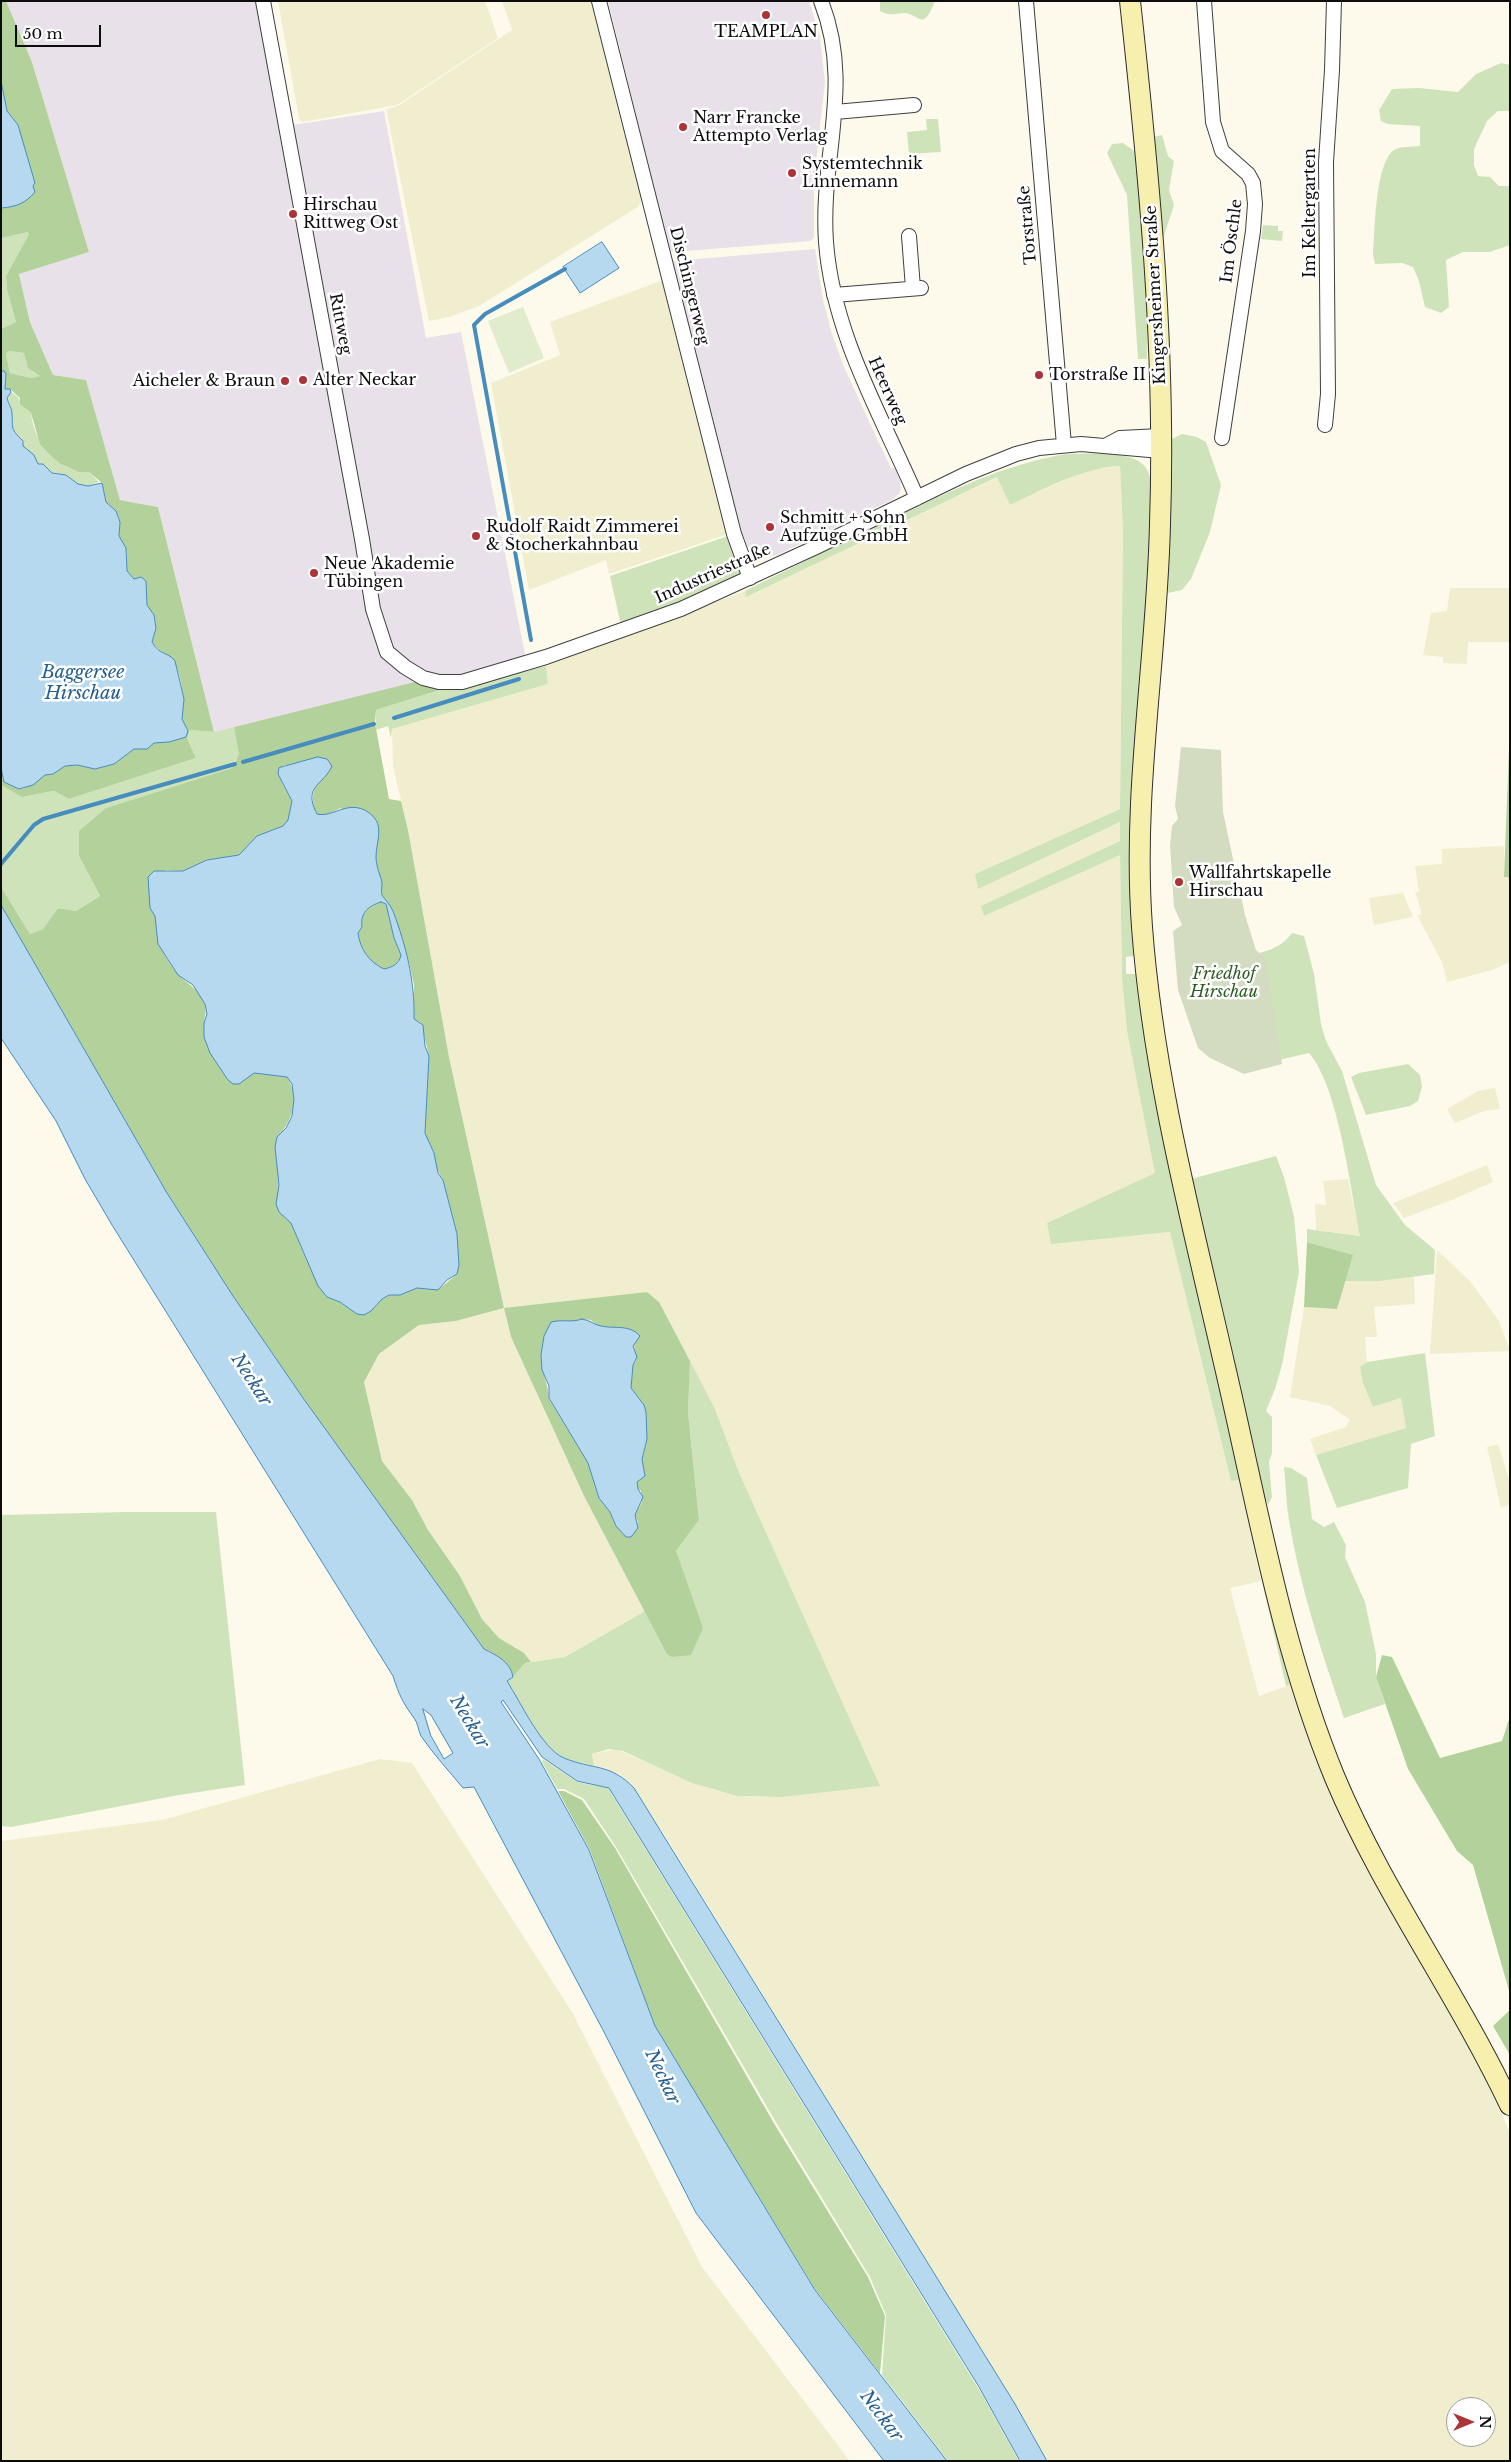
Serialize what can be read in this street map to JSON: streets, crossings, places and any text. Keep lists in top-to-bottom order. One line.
{"streets":{"main road":["Kingersheimer Straße"],"street":["Im Keltergarten","Torstraße","Im Öschle","Dischingerweg","Rittweg","Heerweg","Industriestraße"]},"crossings":[["Torstraße","Industriestraße"],["Dischingerweg","Industriestraße"],["Kingersheimer Straße","Industriestraße"],["Rittweg","Industriestraße"],["Heerweg","Industriestraße"]],"water":["Baggersee Hirschau","Neckar"],"parks":["Friedhof Hirschau"],"places":["TEAMPLAN","Narr Francke Attempto Verlag","Systemtechnik Linnemann","Hirschau Rittweg Ost","Torstraße II","Alter Neckar","Aicheler & Braun","Schmitt + Sohn Aufzüge GmbH","Rudolf Raidt Zimmerei & Stocherkahnbau","Neue Akademie Tübingen","Wallfahrtskapelle Hirschau"],"scale_bar":"50 m","north":"right"}
